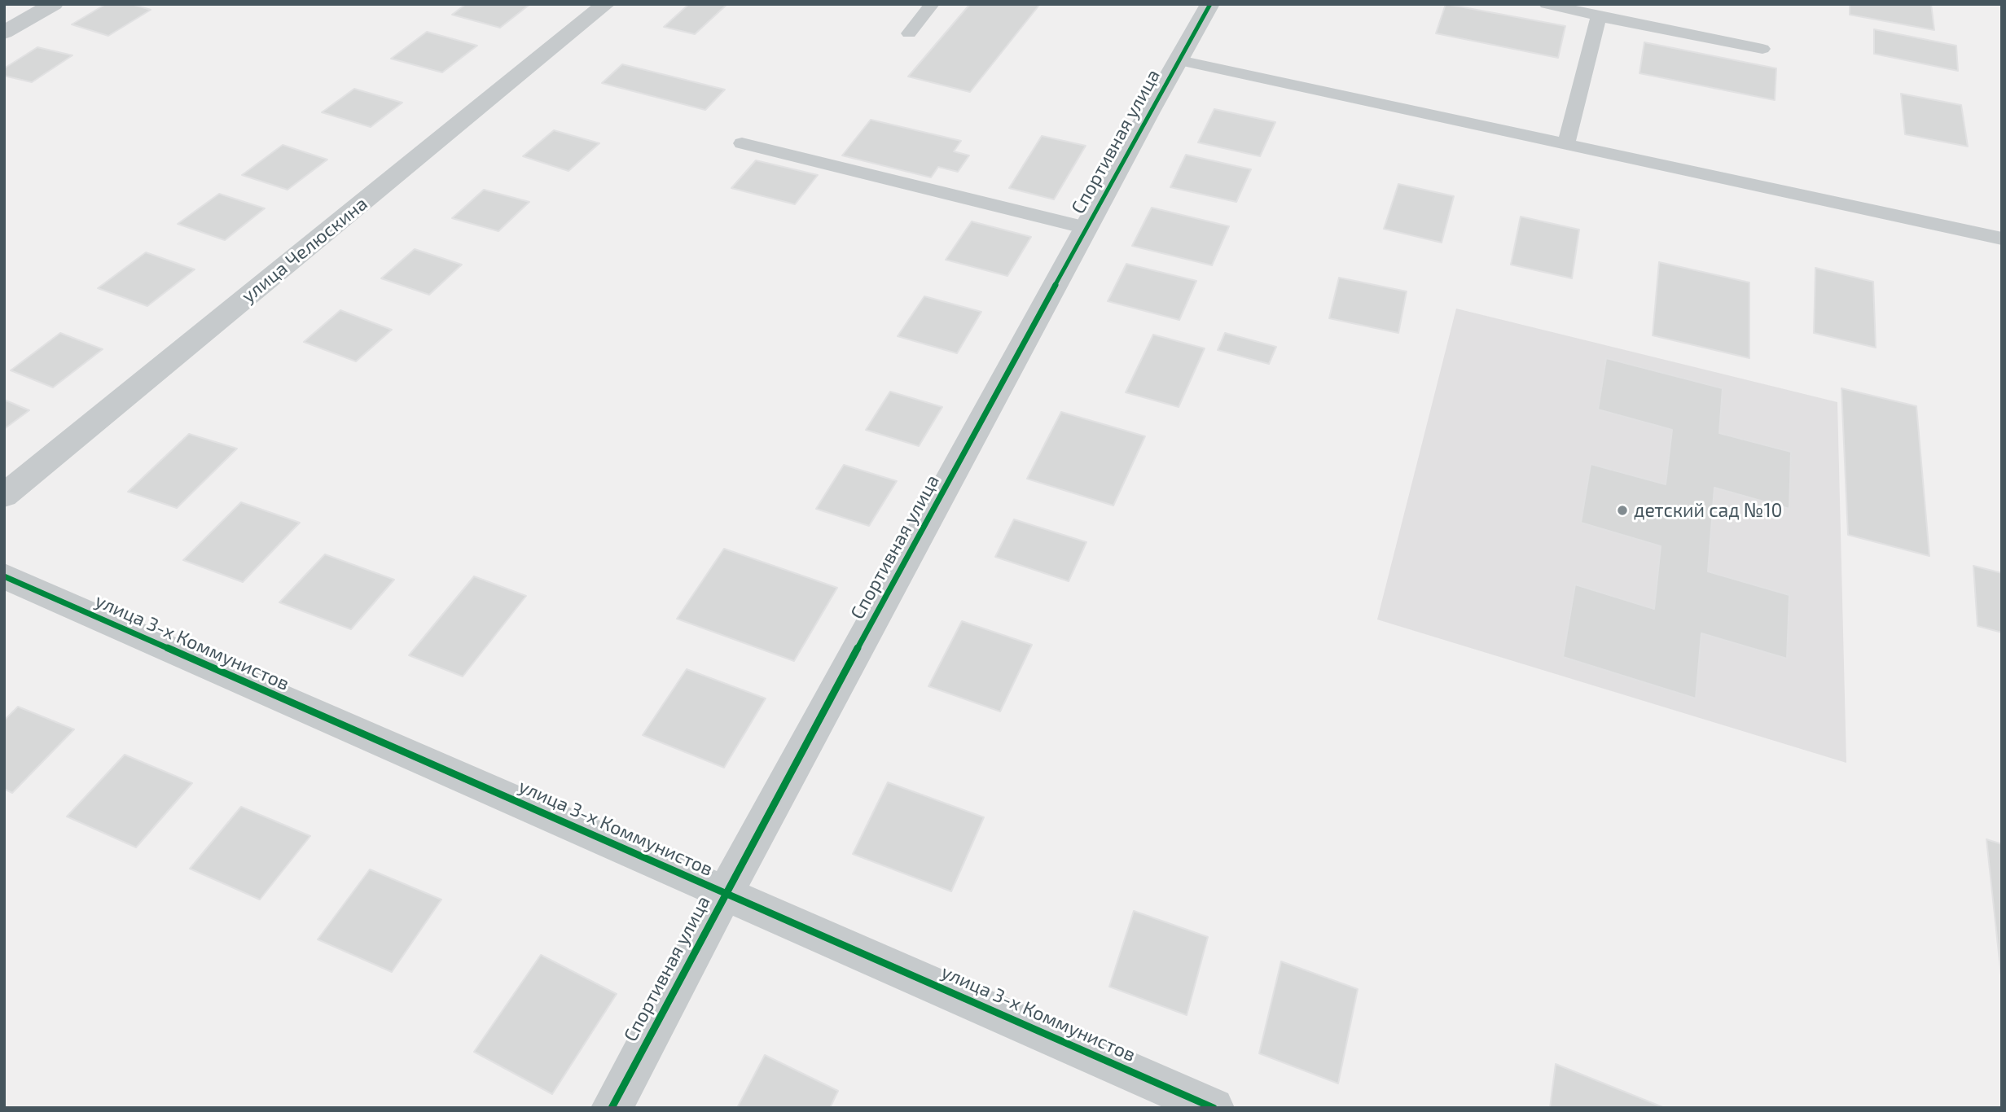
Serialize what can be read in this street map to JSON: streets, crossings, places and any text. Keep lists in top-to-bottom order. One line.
{"streets":{"street":["Спортивная улица","улица Челюскина","улица 3-х Коммунистов"]},"crossings":[["Спортивная улица","улица 3-х Коммунистов"]],"places":["детский сад №10"]}
